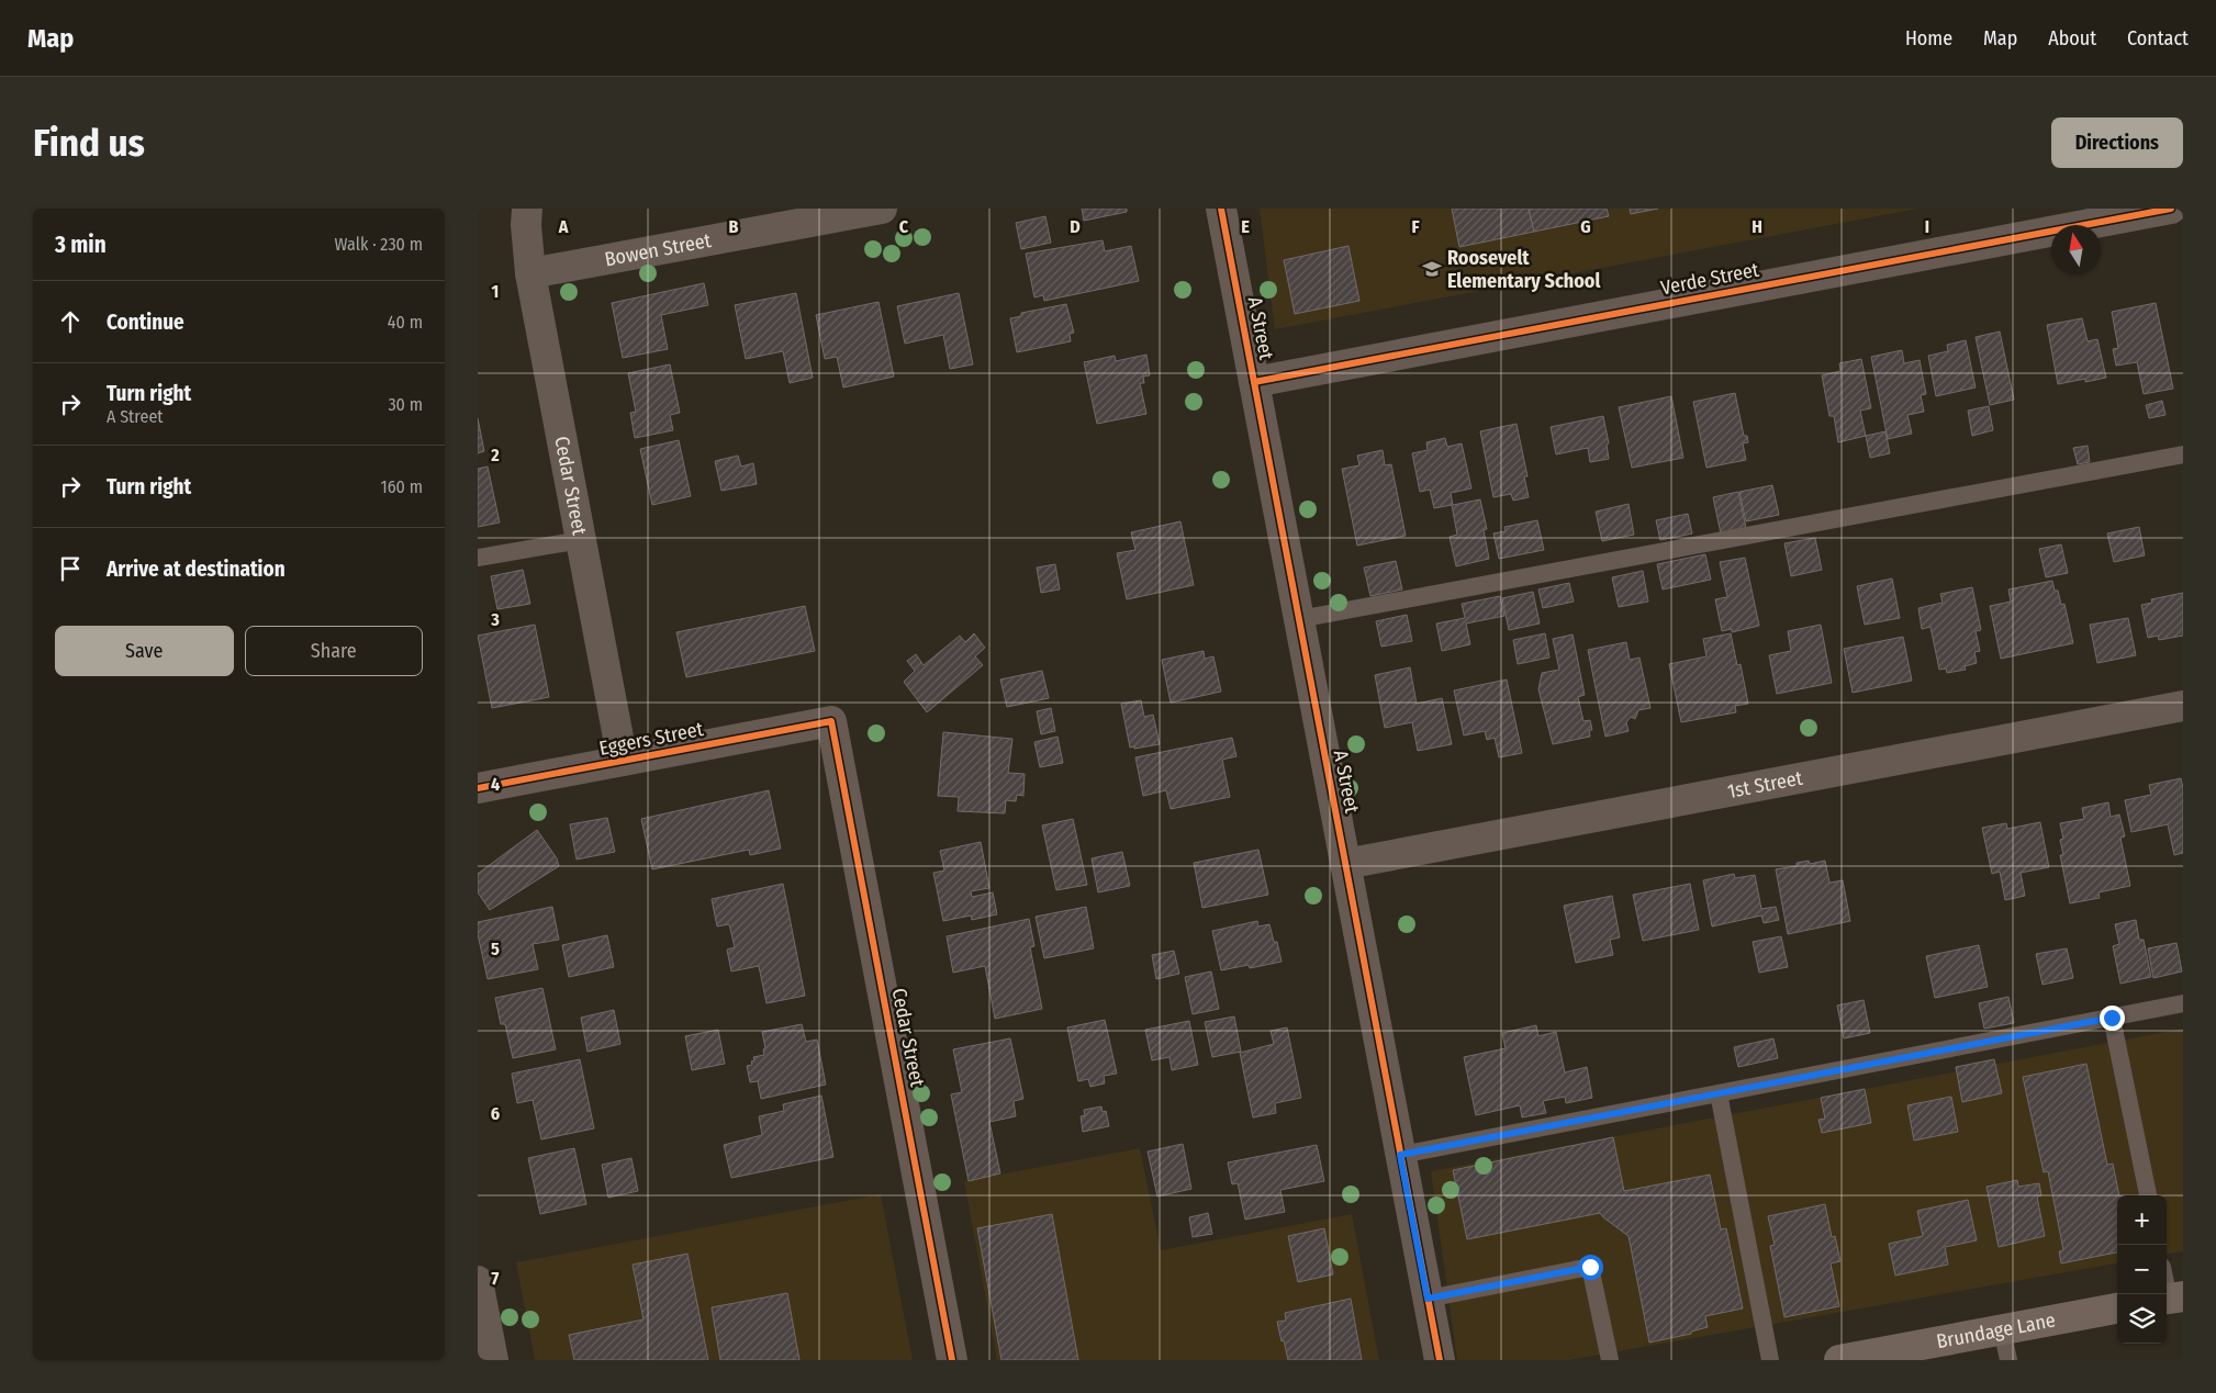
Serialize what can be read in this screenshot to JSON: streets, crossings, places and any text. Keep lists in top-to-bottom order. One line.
{"streets":{"main road":["Brundage Lane"],"street":["Bowen Street","Verde Street","A Street","Cedar Street","Eggers Street","1st Street"]},"crossings":[["Bowen Street","Cedar Street"],["Verde Street","A Street"],["A Street","1st Street"],["Cedar Street","Eggers Street"]],"places":{"school or university":["Roosevelt Elementary School"]},"north":"top","page":{"header":"Map","nav":["Home","Map","About","Contact"],"buttons":["Directions",["Save","Share"]],"title":"Find us","heading":["3 min","Walk · 230 m"],"list":[["Continue","40 m"],["Turn right","A Street","30 m"],["Turn right","160 m"],"Arrive at destination"],"map_buttons":["+","−"]},"grid":{"columns":["A","B","C","D","E","F","G","H","I"],"rows":["1","2","3","4","5","6","7"]}}
